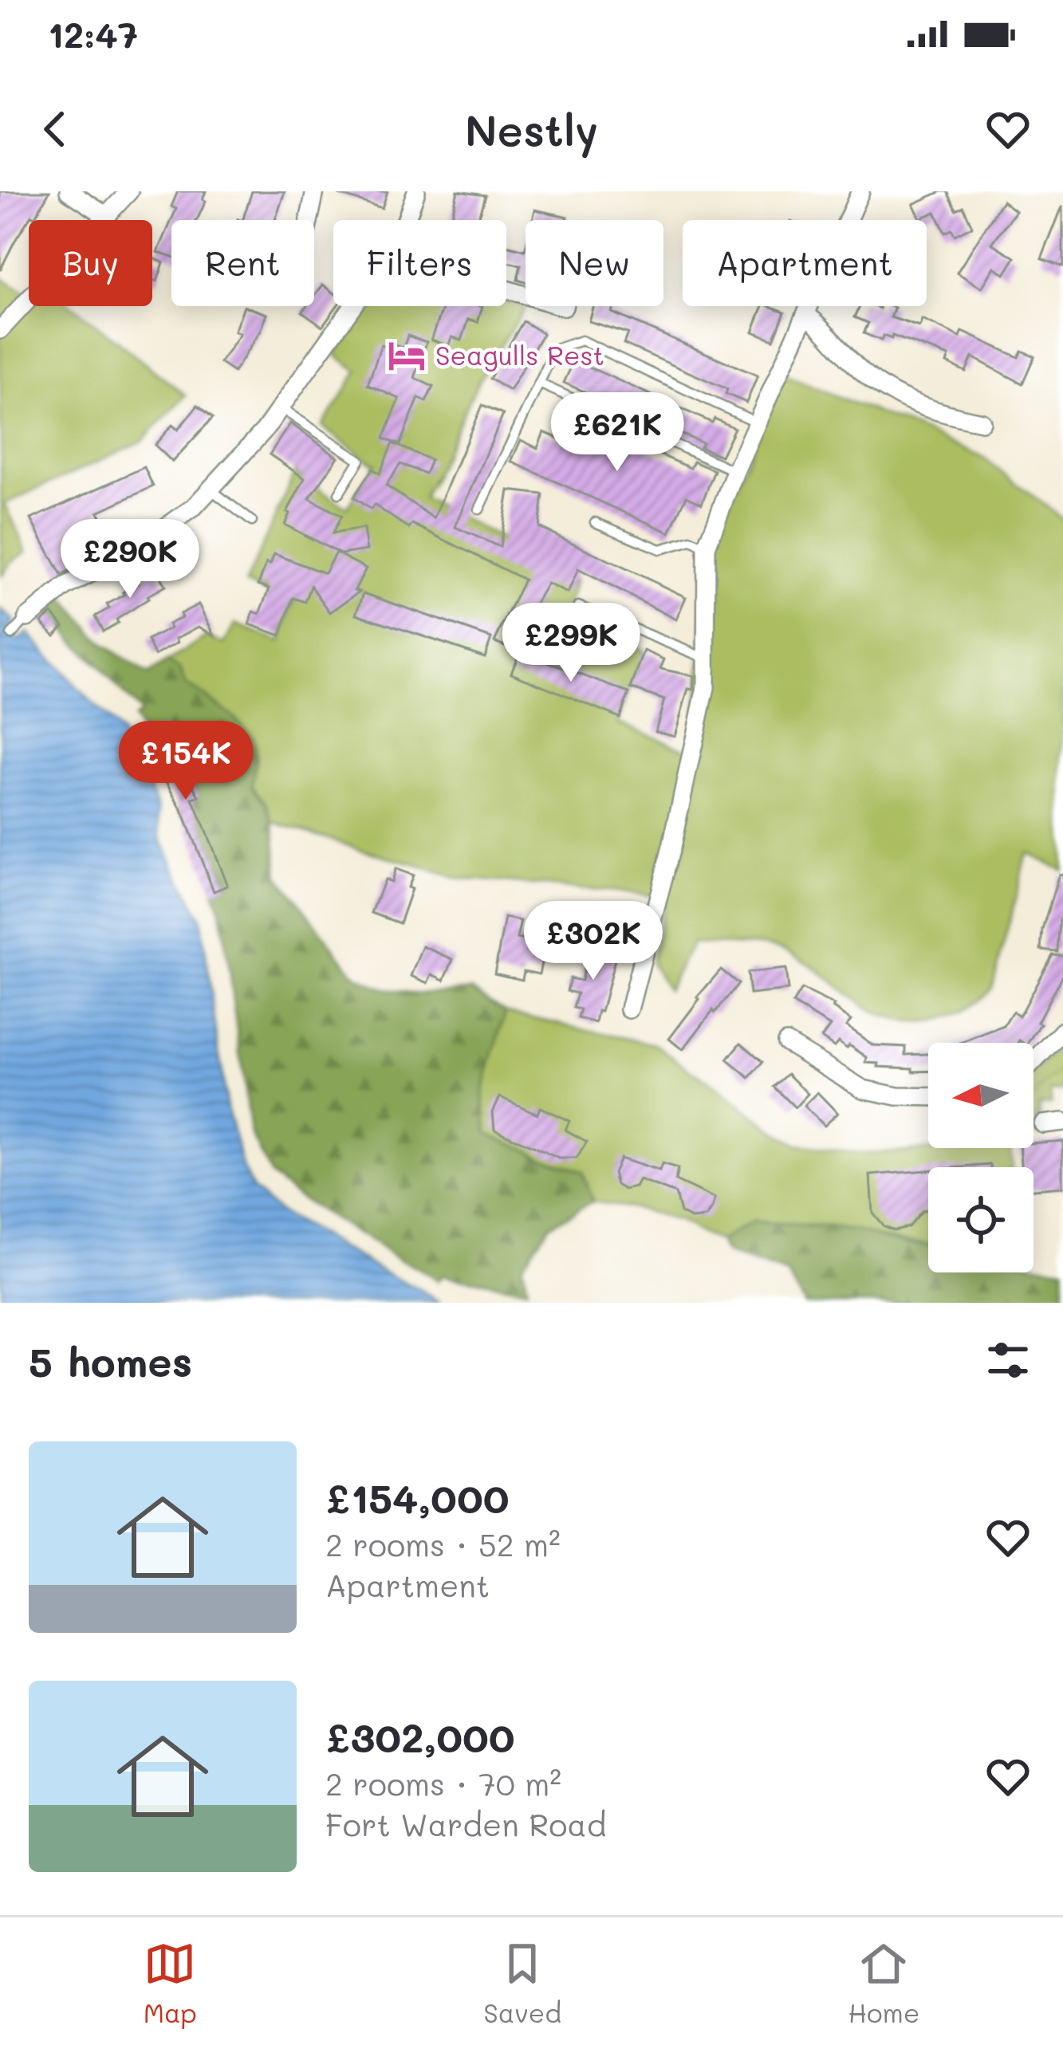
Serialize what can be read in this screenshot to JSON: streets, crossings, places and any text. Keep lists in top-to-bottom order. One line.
{"places":{"hotel":["Seagulls Rest"]},"north":"left","page":{"status":"12:47","header":"Nestly","chip":["Buy","Rent","Filters","New","Apartment"],"price":["£621K","£290K","£299K","£154K","£302K"],"heading":"5 homes","list":[{"name":"£154,000","note":"2 rooms · 52 m² · Apartment"},{"name":"£302,000","note":"2 rooms · 70 m² · Fort Warden Road"}],"tabs":["Map","Saved","Home"]}}
